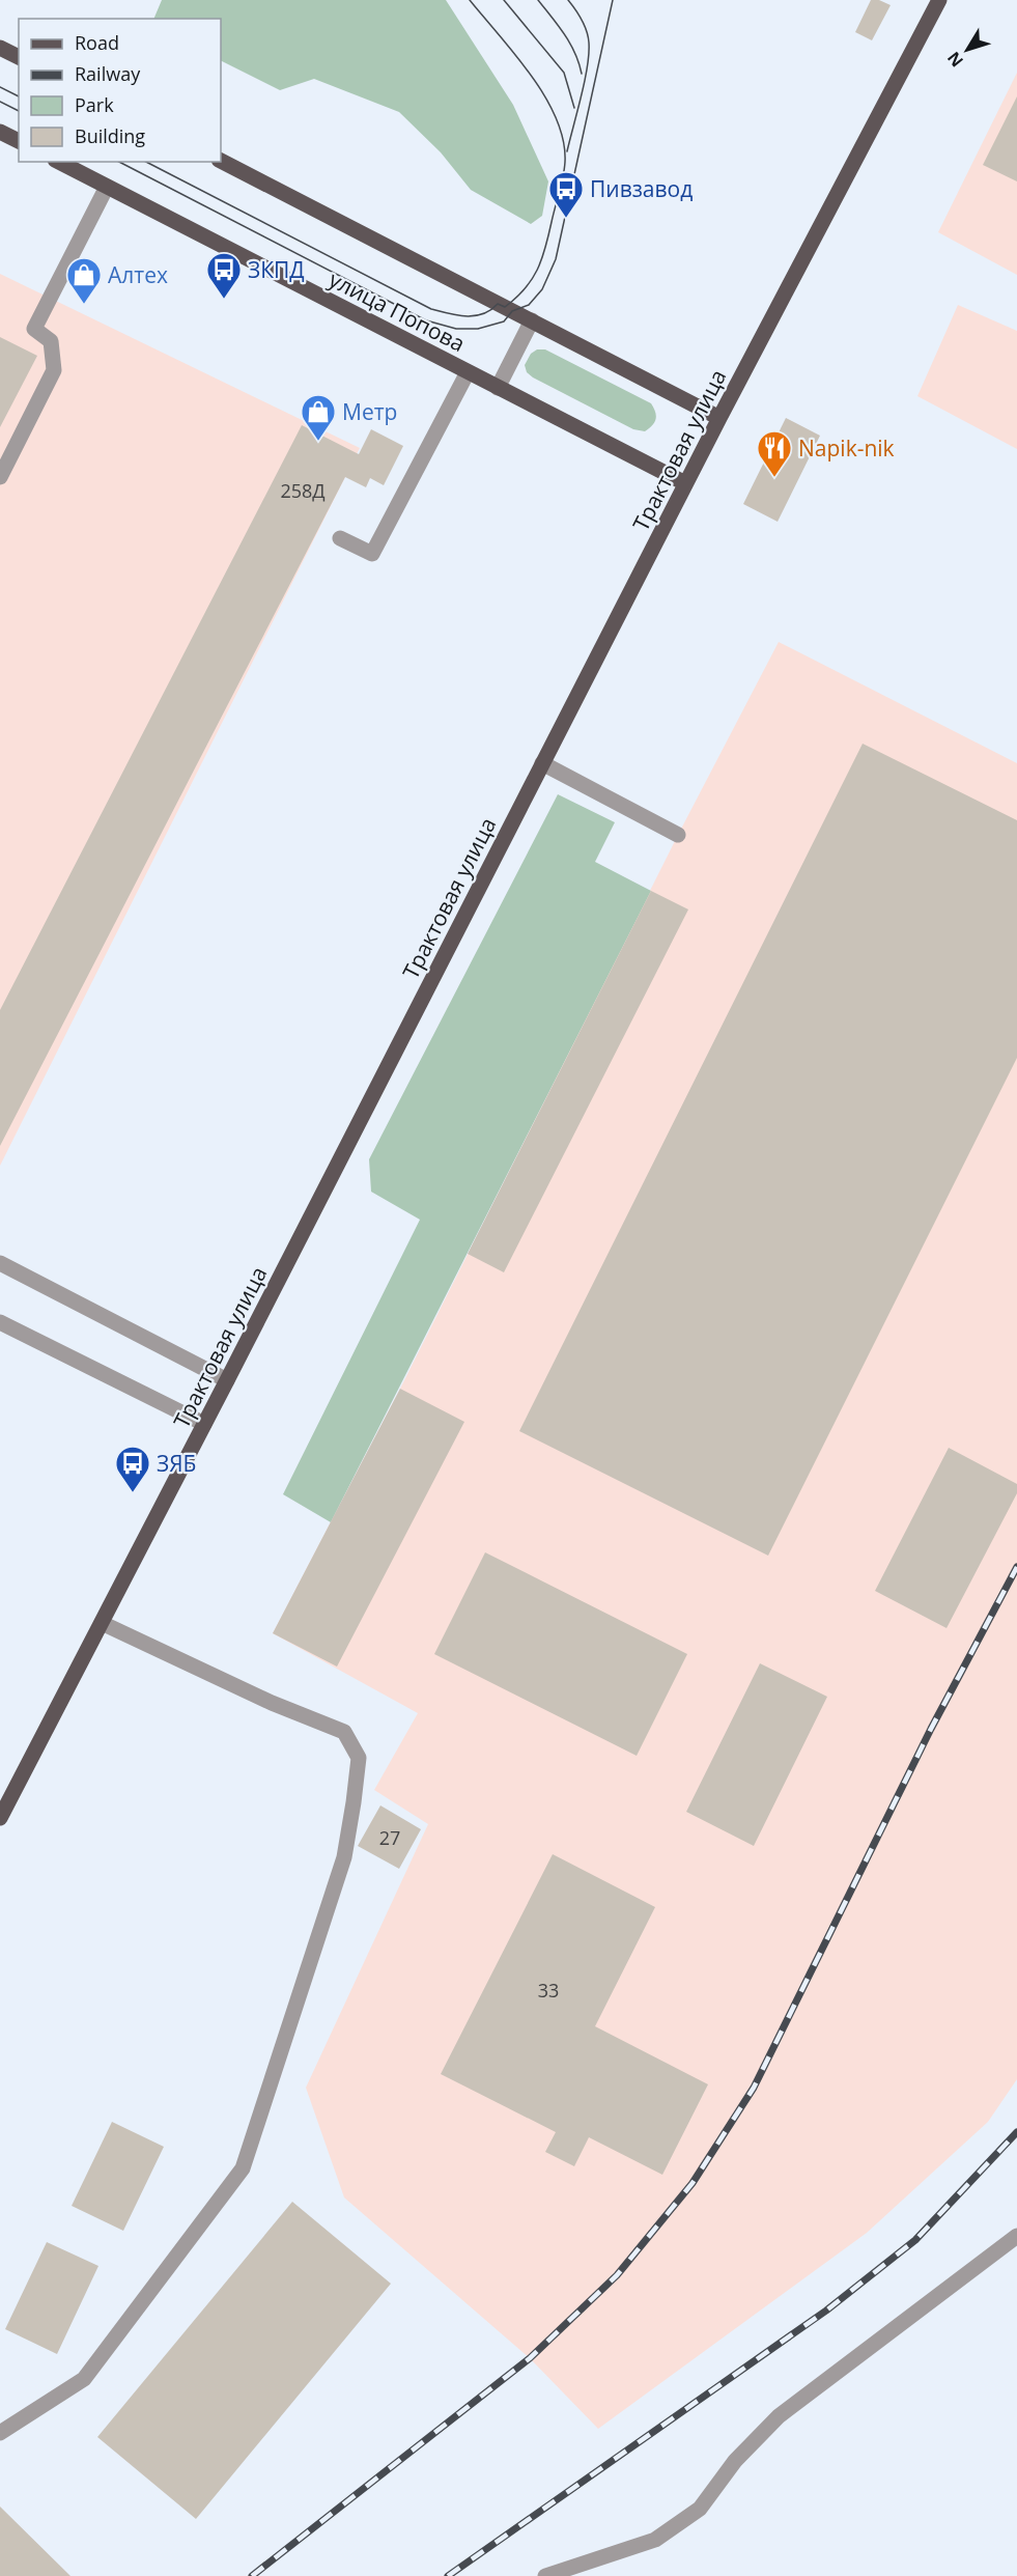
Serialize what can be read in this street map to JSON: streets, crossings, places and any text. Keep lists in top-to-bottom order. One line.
{"streets":{"main road":["улица Попова","Трактовая улица"]},"crossings":[["улица Попова","Трактовая улица"]],"places":{"bus stop":["Пивзавод","ЗКПД","ЗЯБ"],"shop":["Алтех","Метр"],"restaurant":["Napik-nik"]},"house_numbers":["258Д","27","33"],"legend":["Road","Railway","Park","Building"],"north":"bottom left"}
